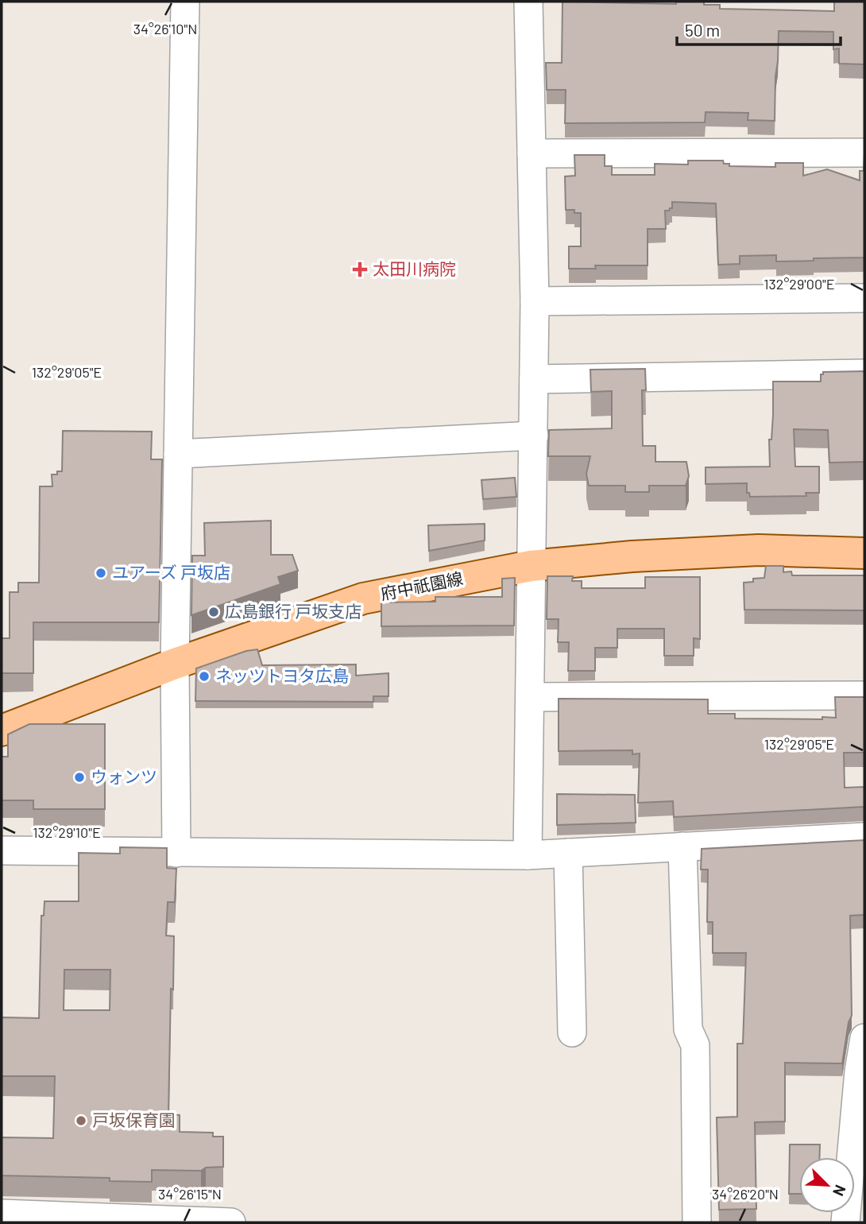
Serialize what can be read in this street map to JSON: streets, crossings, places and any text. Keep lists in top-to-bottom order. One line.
{"streets":{"main road":["府中祇園線"]},"places":{"health":["太田川病院"],"other":["ユアーズ 戸坂店","広島銀行 戸坂支店","ネッツトヨタ広島","ウォンツ","戸坂保育園"]},"scale_bar":"50 m","north":"bottom right","coordinates":["34°26'10\"N","132°29'00\"E","132°29'05\"E","132°29'10\"E","34°26'15\"N","34°26'20\"N"]}
